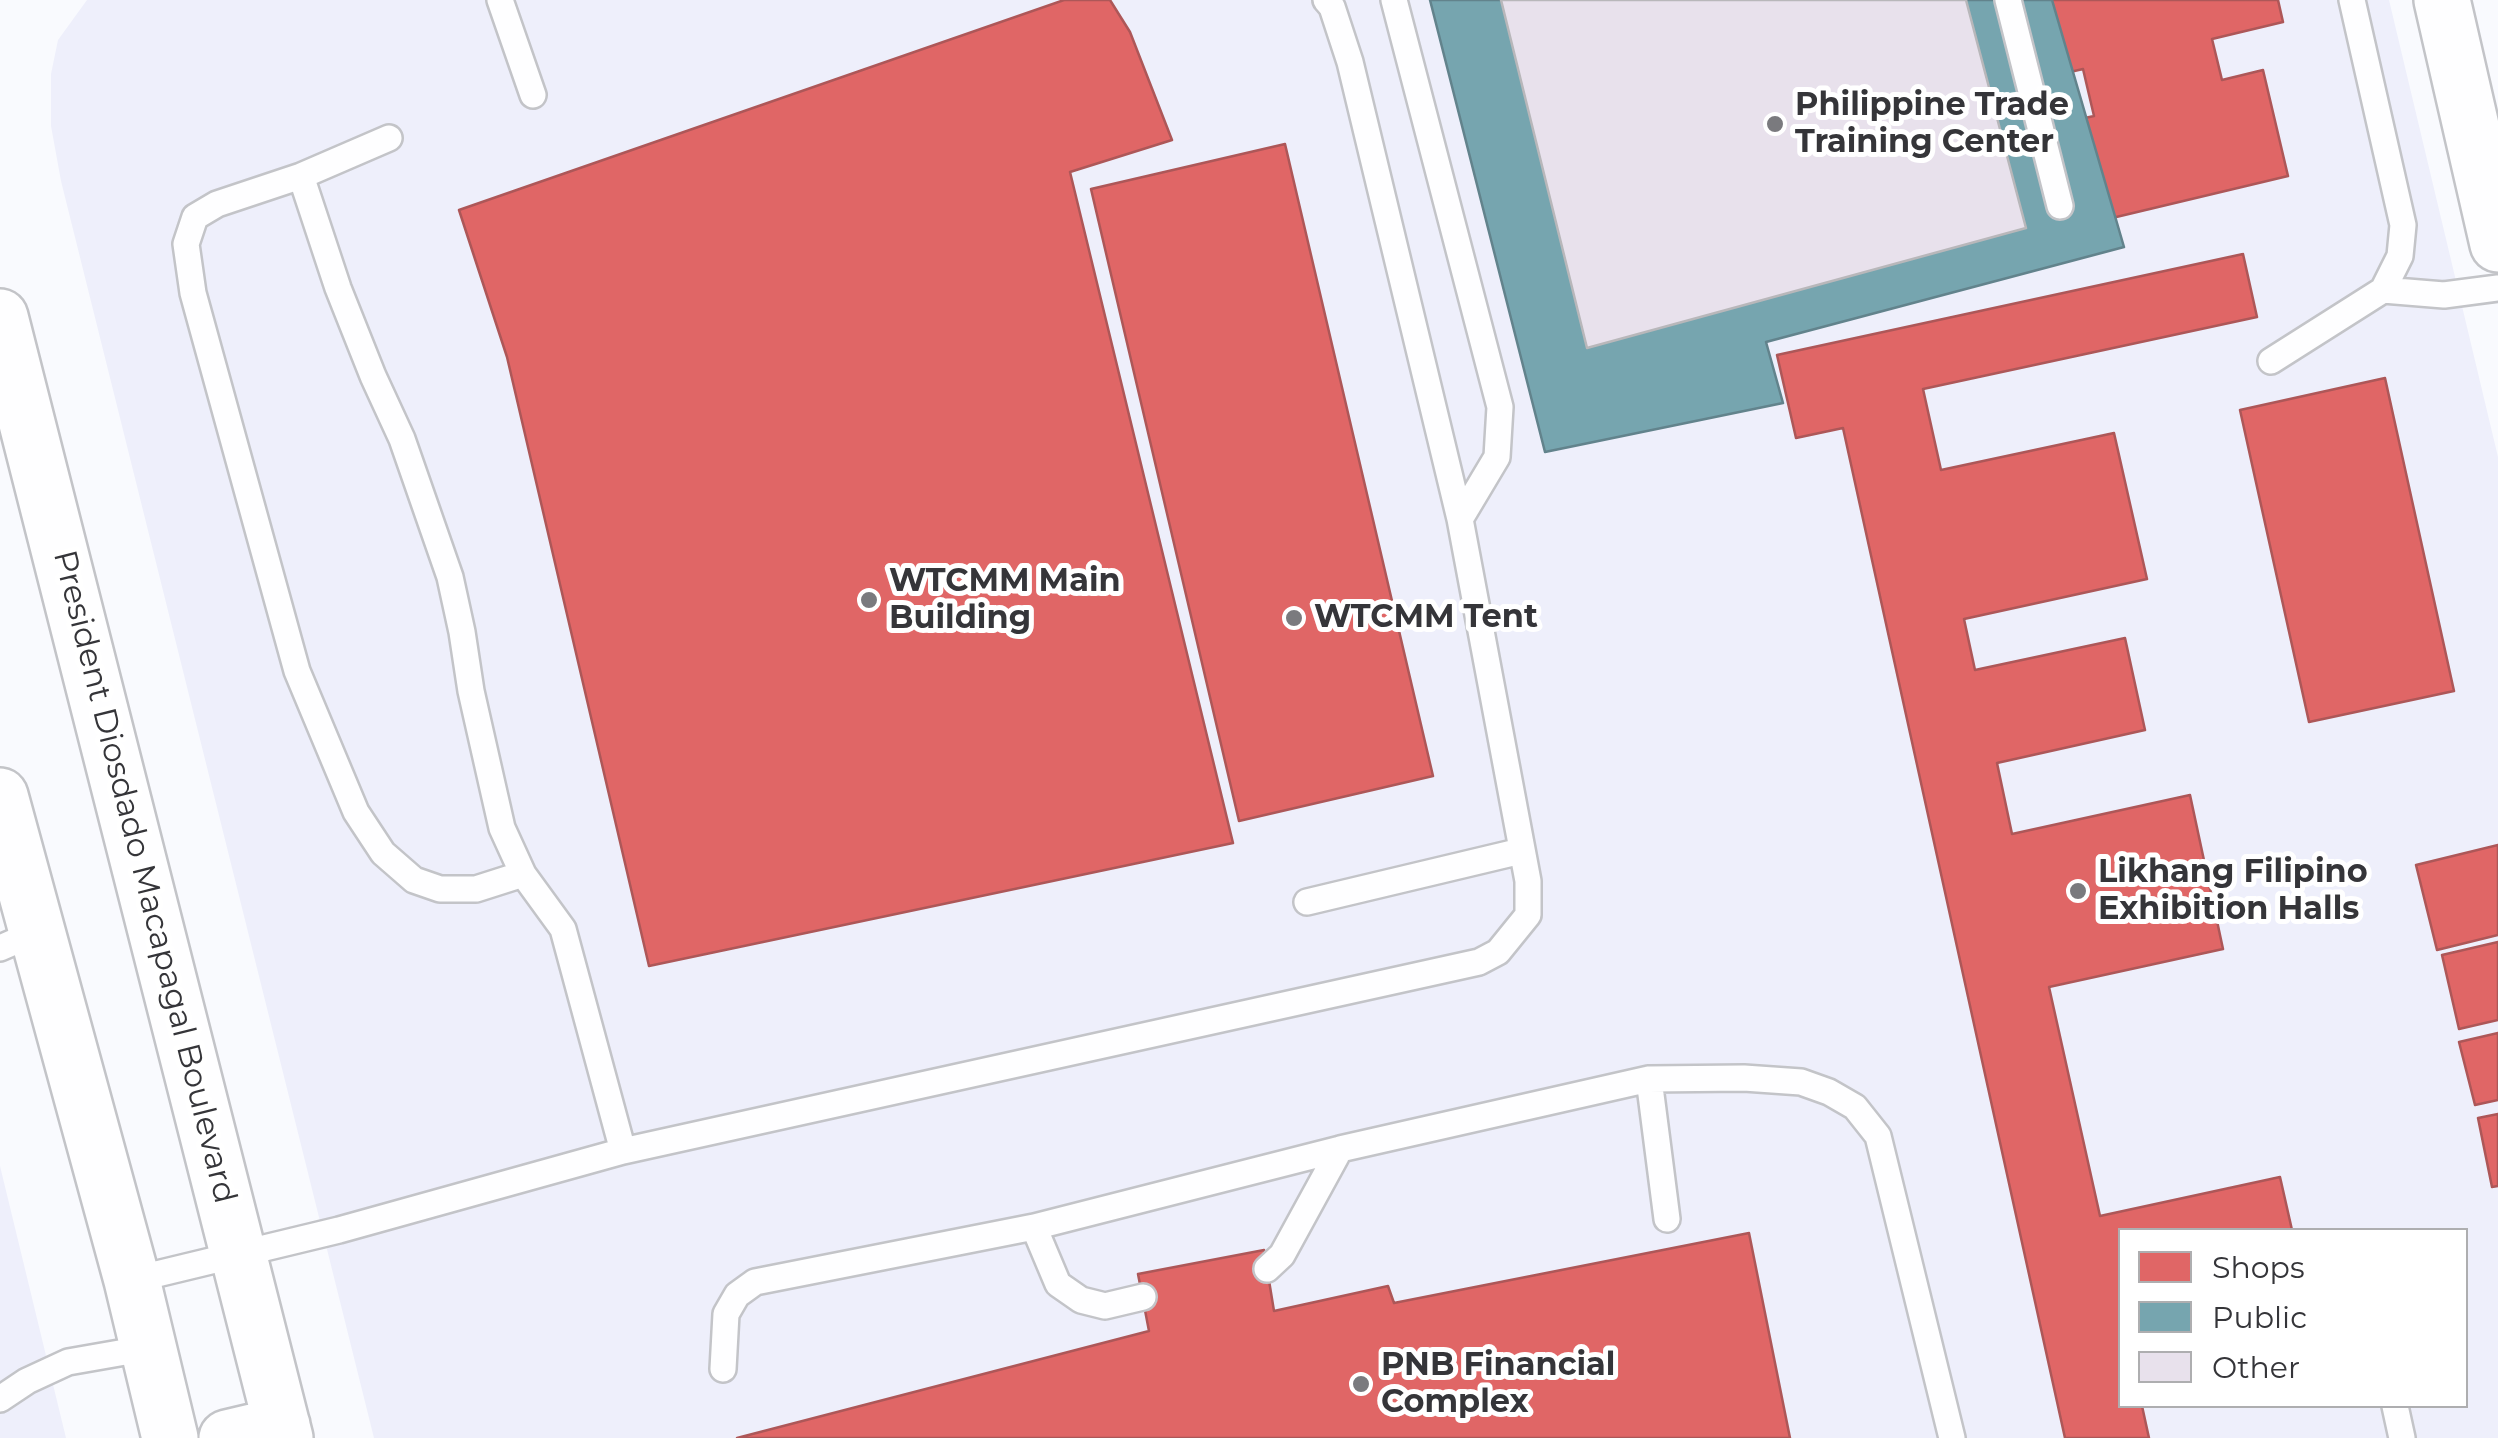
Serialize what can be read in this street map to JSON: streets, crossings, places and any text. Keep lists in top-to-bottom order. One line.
{"streets":{"main road":["President Diosdado Macapagal Boulevard"]},"places":["Philippine Trade Training Center","WTCMM Main Building","WTCMM Tent","Likhang Filipino Exhibition Halls","PNB Financial Complex"],"legend":["Shops","Public","Other"]}
